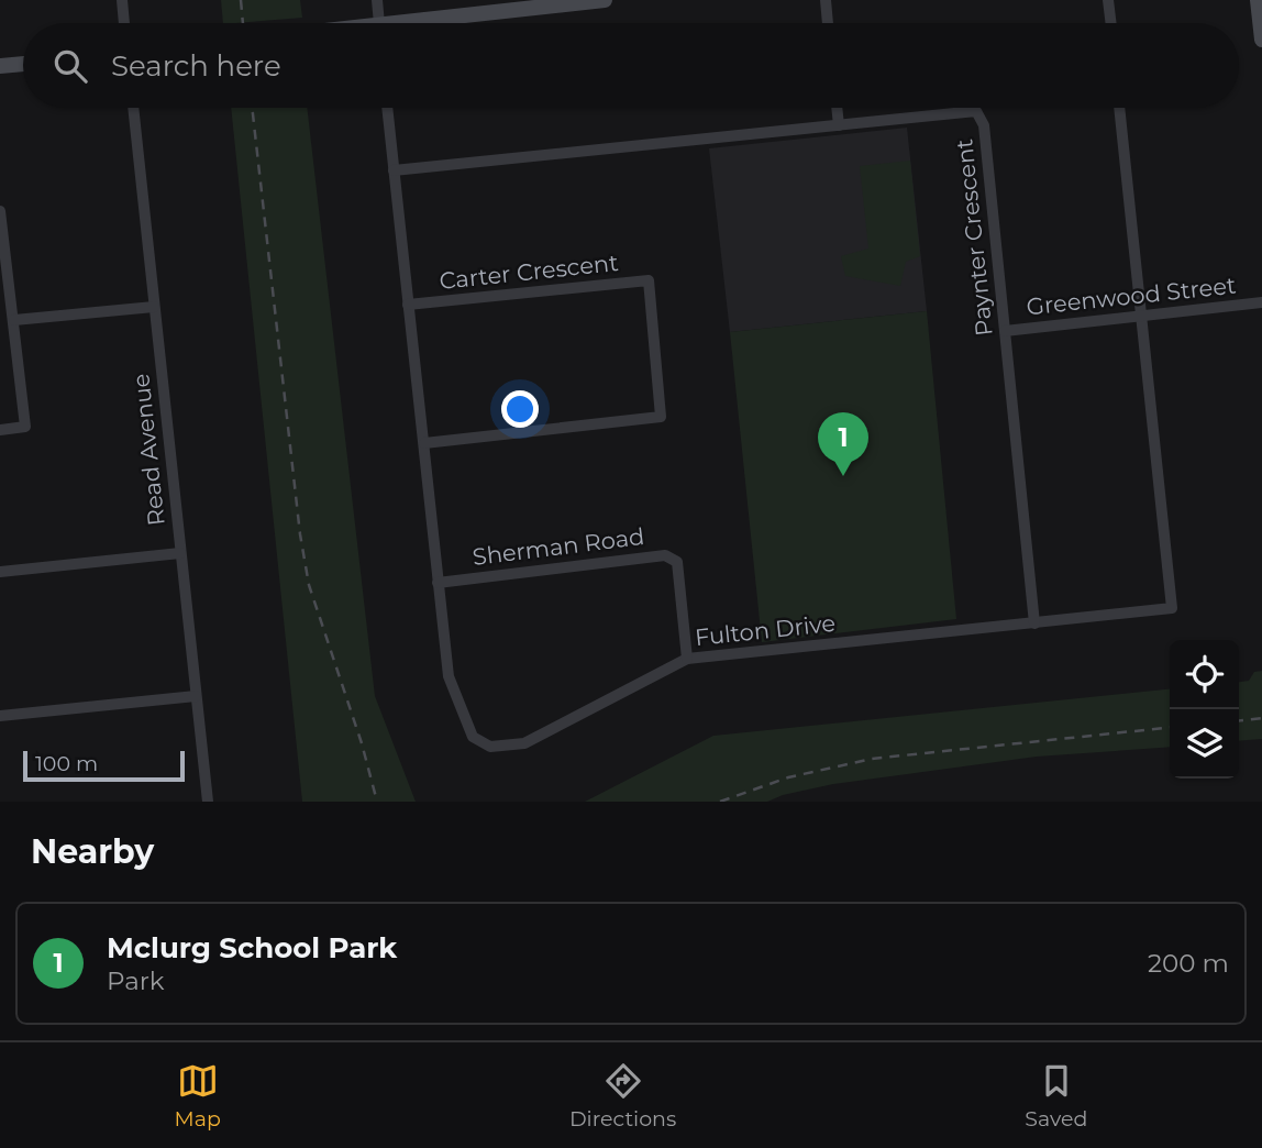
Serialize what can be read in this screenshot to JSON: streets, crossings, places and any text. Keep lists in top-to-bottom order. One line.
{"streets":{"street":["Paynter Crescent","Carter Crescent","Greenwood Street","Read Avenue","Sherman Road","Fulton Drive"]},"crossings":[["Paynter Crescent","Greenwood Street"],["Paynter Crescent","Fulton Drive"],["Carter Crescent","Fulton Drive"],["Greenwood Street","Fulton Drive"],["Sherman Road","Fulton Drive"]],"scale_bar":"100 m","page":{"search":"Search here","pins":"1","scale":"100 m","heading":"Nearby","list":[{"mark":"1","name":"Mclurg School Park","note":"Park","value":"200 m"}],"nav":["Map","Directions","Saved"]}}
